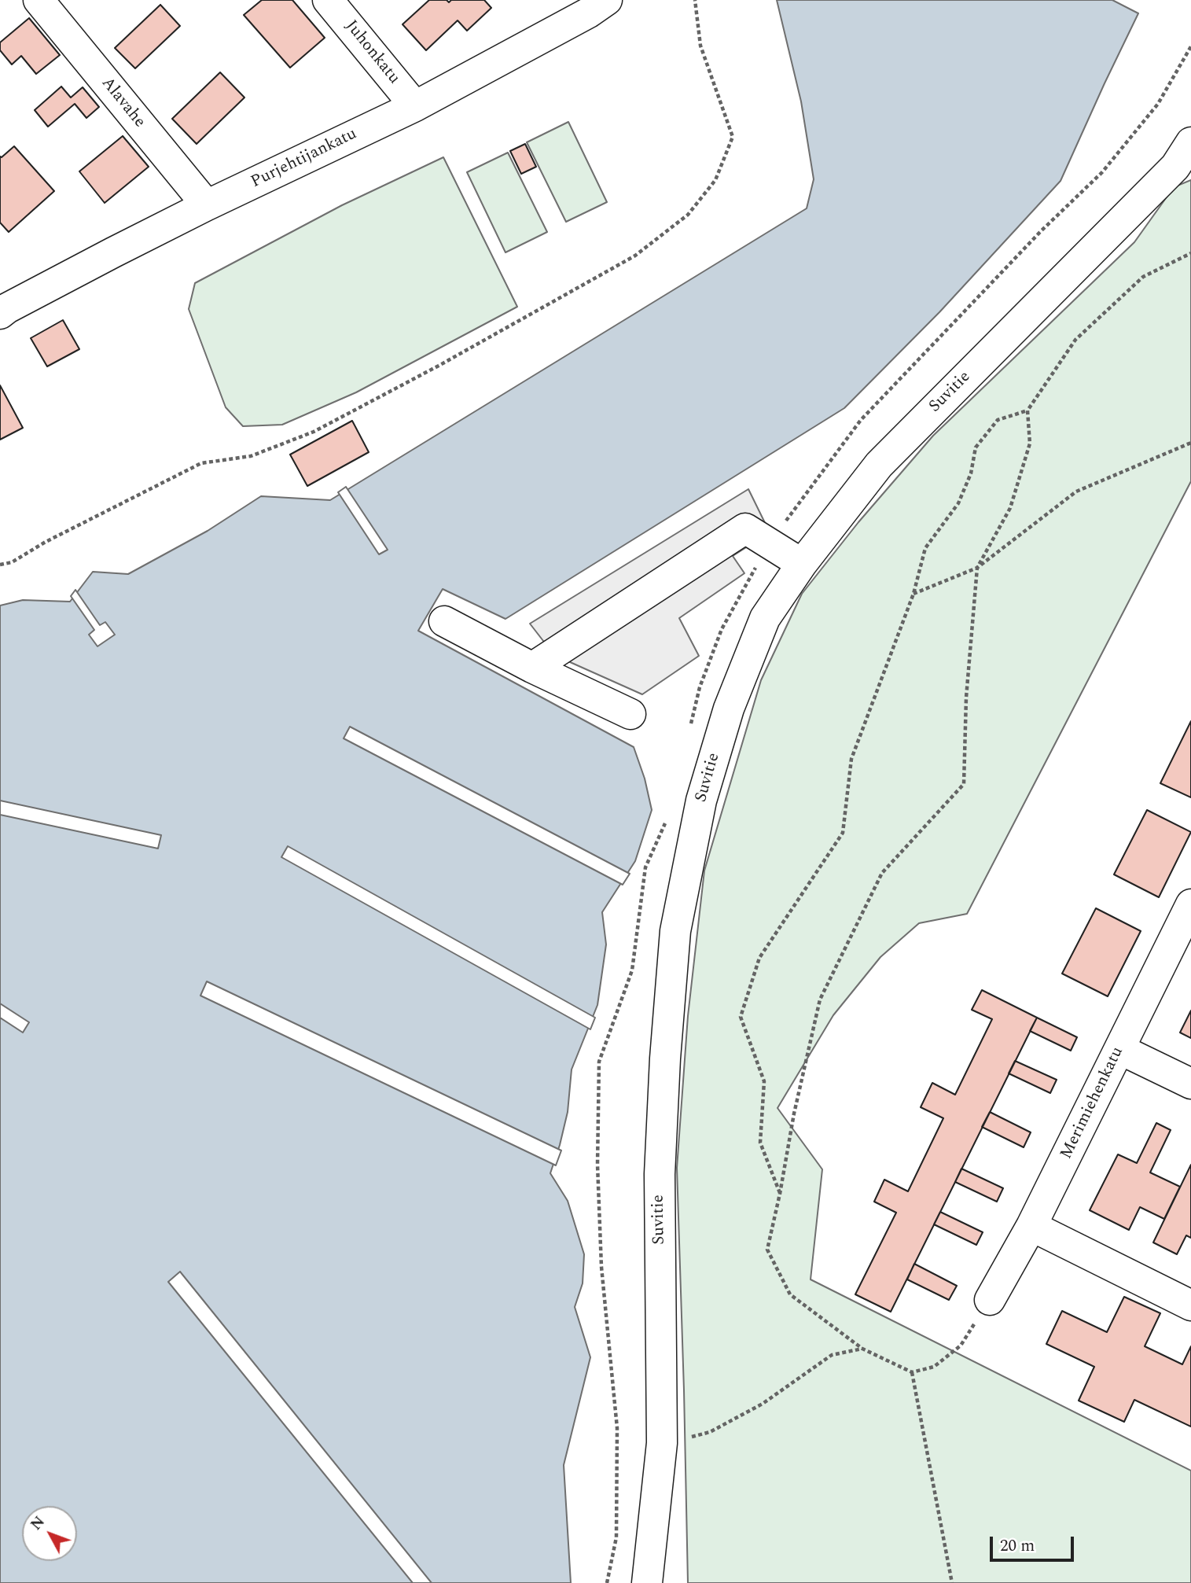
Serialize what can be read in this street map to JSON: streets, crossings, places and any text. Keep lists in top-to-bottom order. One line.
{"streets":{"street":["Juhonkatu","Alavahe","Purjehtijankatu","Suvitie","Merimiehenkatu"]},"crossings":[["Juhonkatu","Purjehtijankatu"],["Alavahe","Purjehtijankatu"]],"scale_bar":"20 m","north":"top left"}
